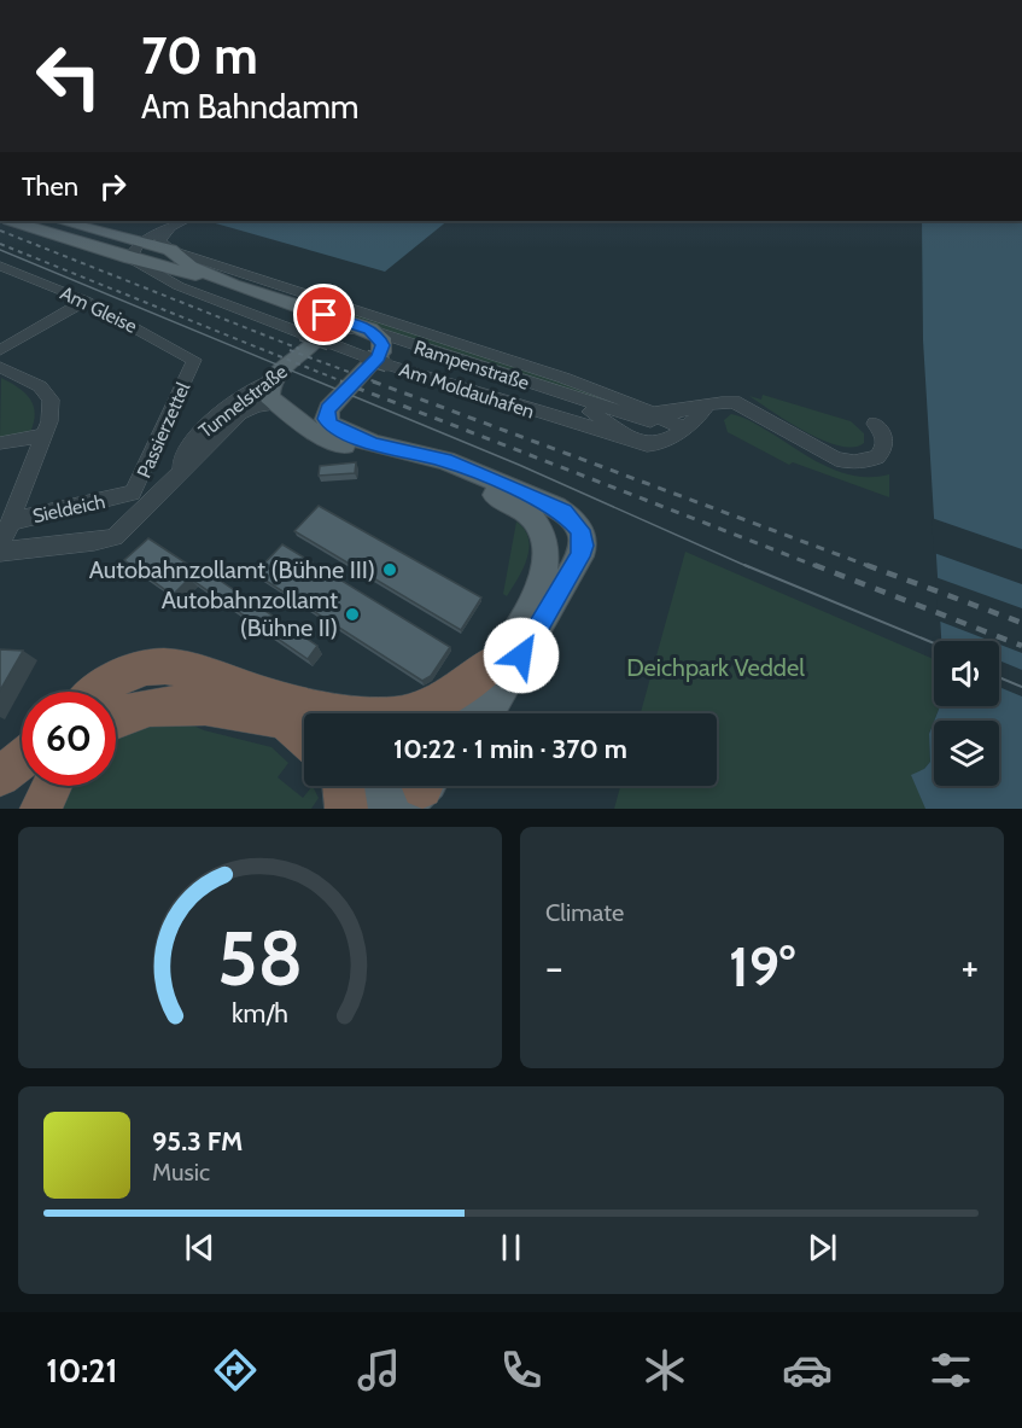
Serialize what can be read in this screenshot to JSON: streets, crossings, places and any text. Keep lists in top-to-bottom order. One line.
{"streets":{"main road":["Rampenstraße","Tunnelstraße"],"street":["Am Gleise","Am Moldauhafen","Passierzettel","Sieldeich"]},"crossings":[["Am Gleise","Passierzettel"],["Rampenstraße","Am Moldauhafen"],["Rampenstraße","Tunnelstraße"],["Am Moldauhafen","Tunnelstraße"],["Tunnelstraße","Sieldeich"],["Passierzettel","Sieldeich"]],"parks":["Deichpark Veddel"],"places":["Autobahnzollamt (Bühne III)","Autobahnzollamt (Bühne II)"],"page":{"turn":["70 m","Am Bahndamm"],"then":"Then","limit":"60","trip":"10:22 · 1 min · 370 m","tile":"Climate","heat":["−","19°","+"],"song":["95.3 FM","Music"],"tabs":"10:21","gauge":["58","km/h"]}}
